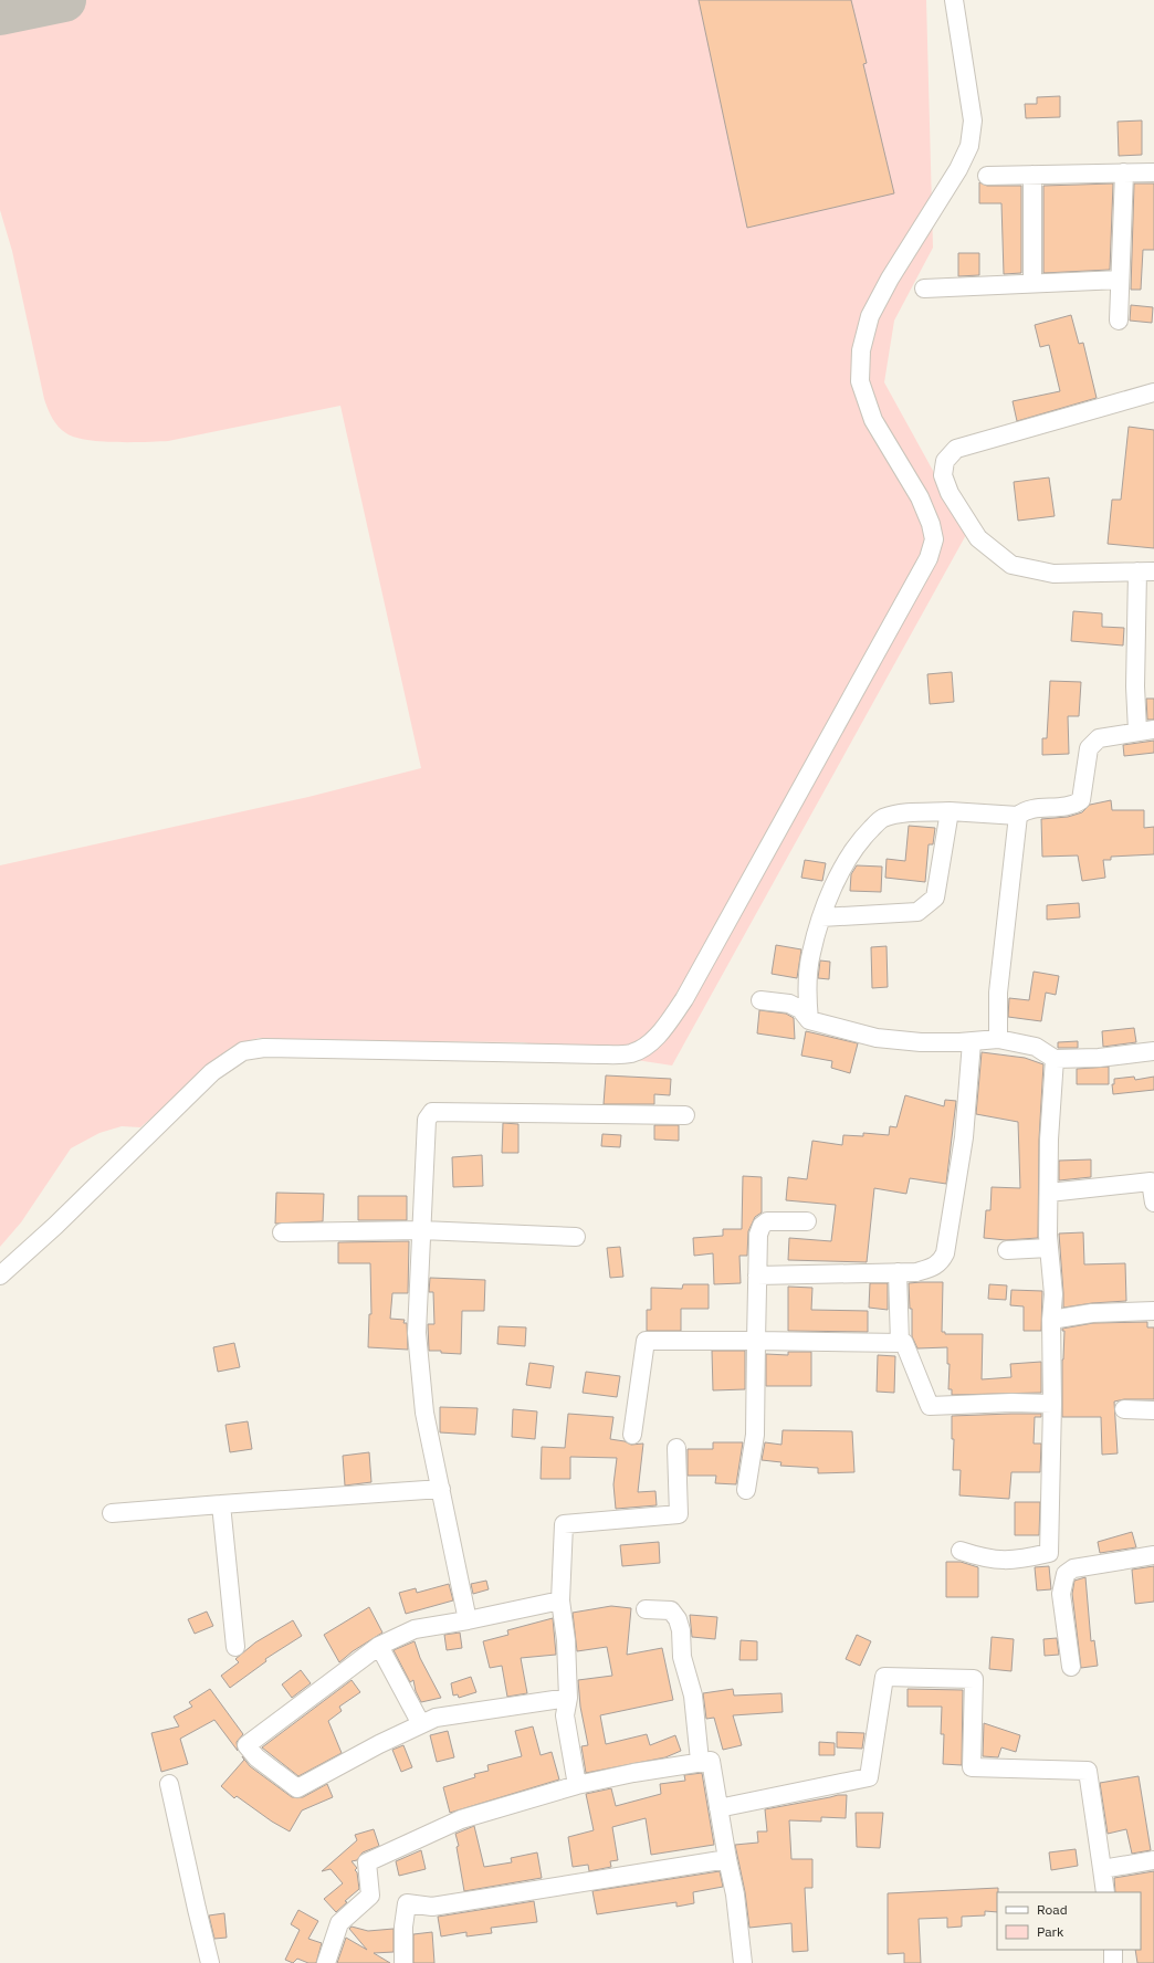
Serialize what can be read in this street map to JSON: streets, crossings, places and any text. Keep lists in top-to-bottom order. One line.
{"legend":["Road","Park"]}
